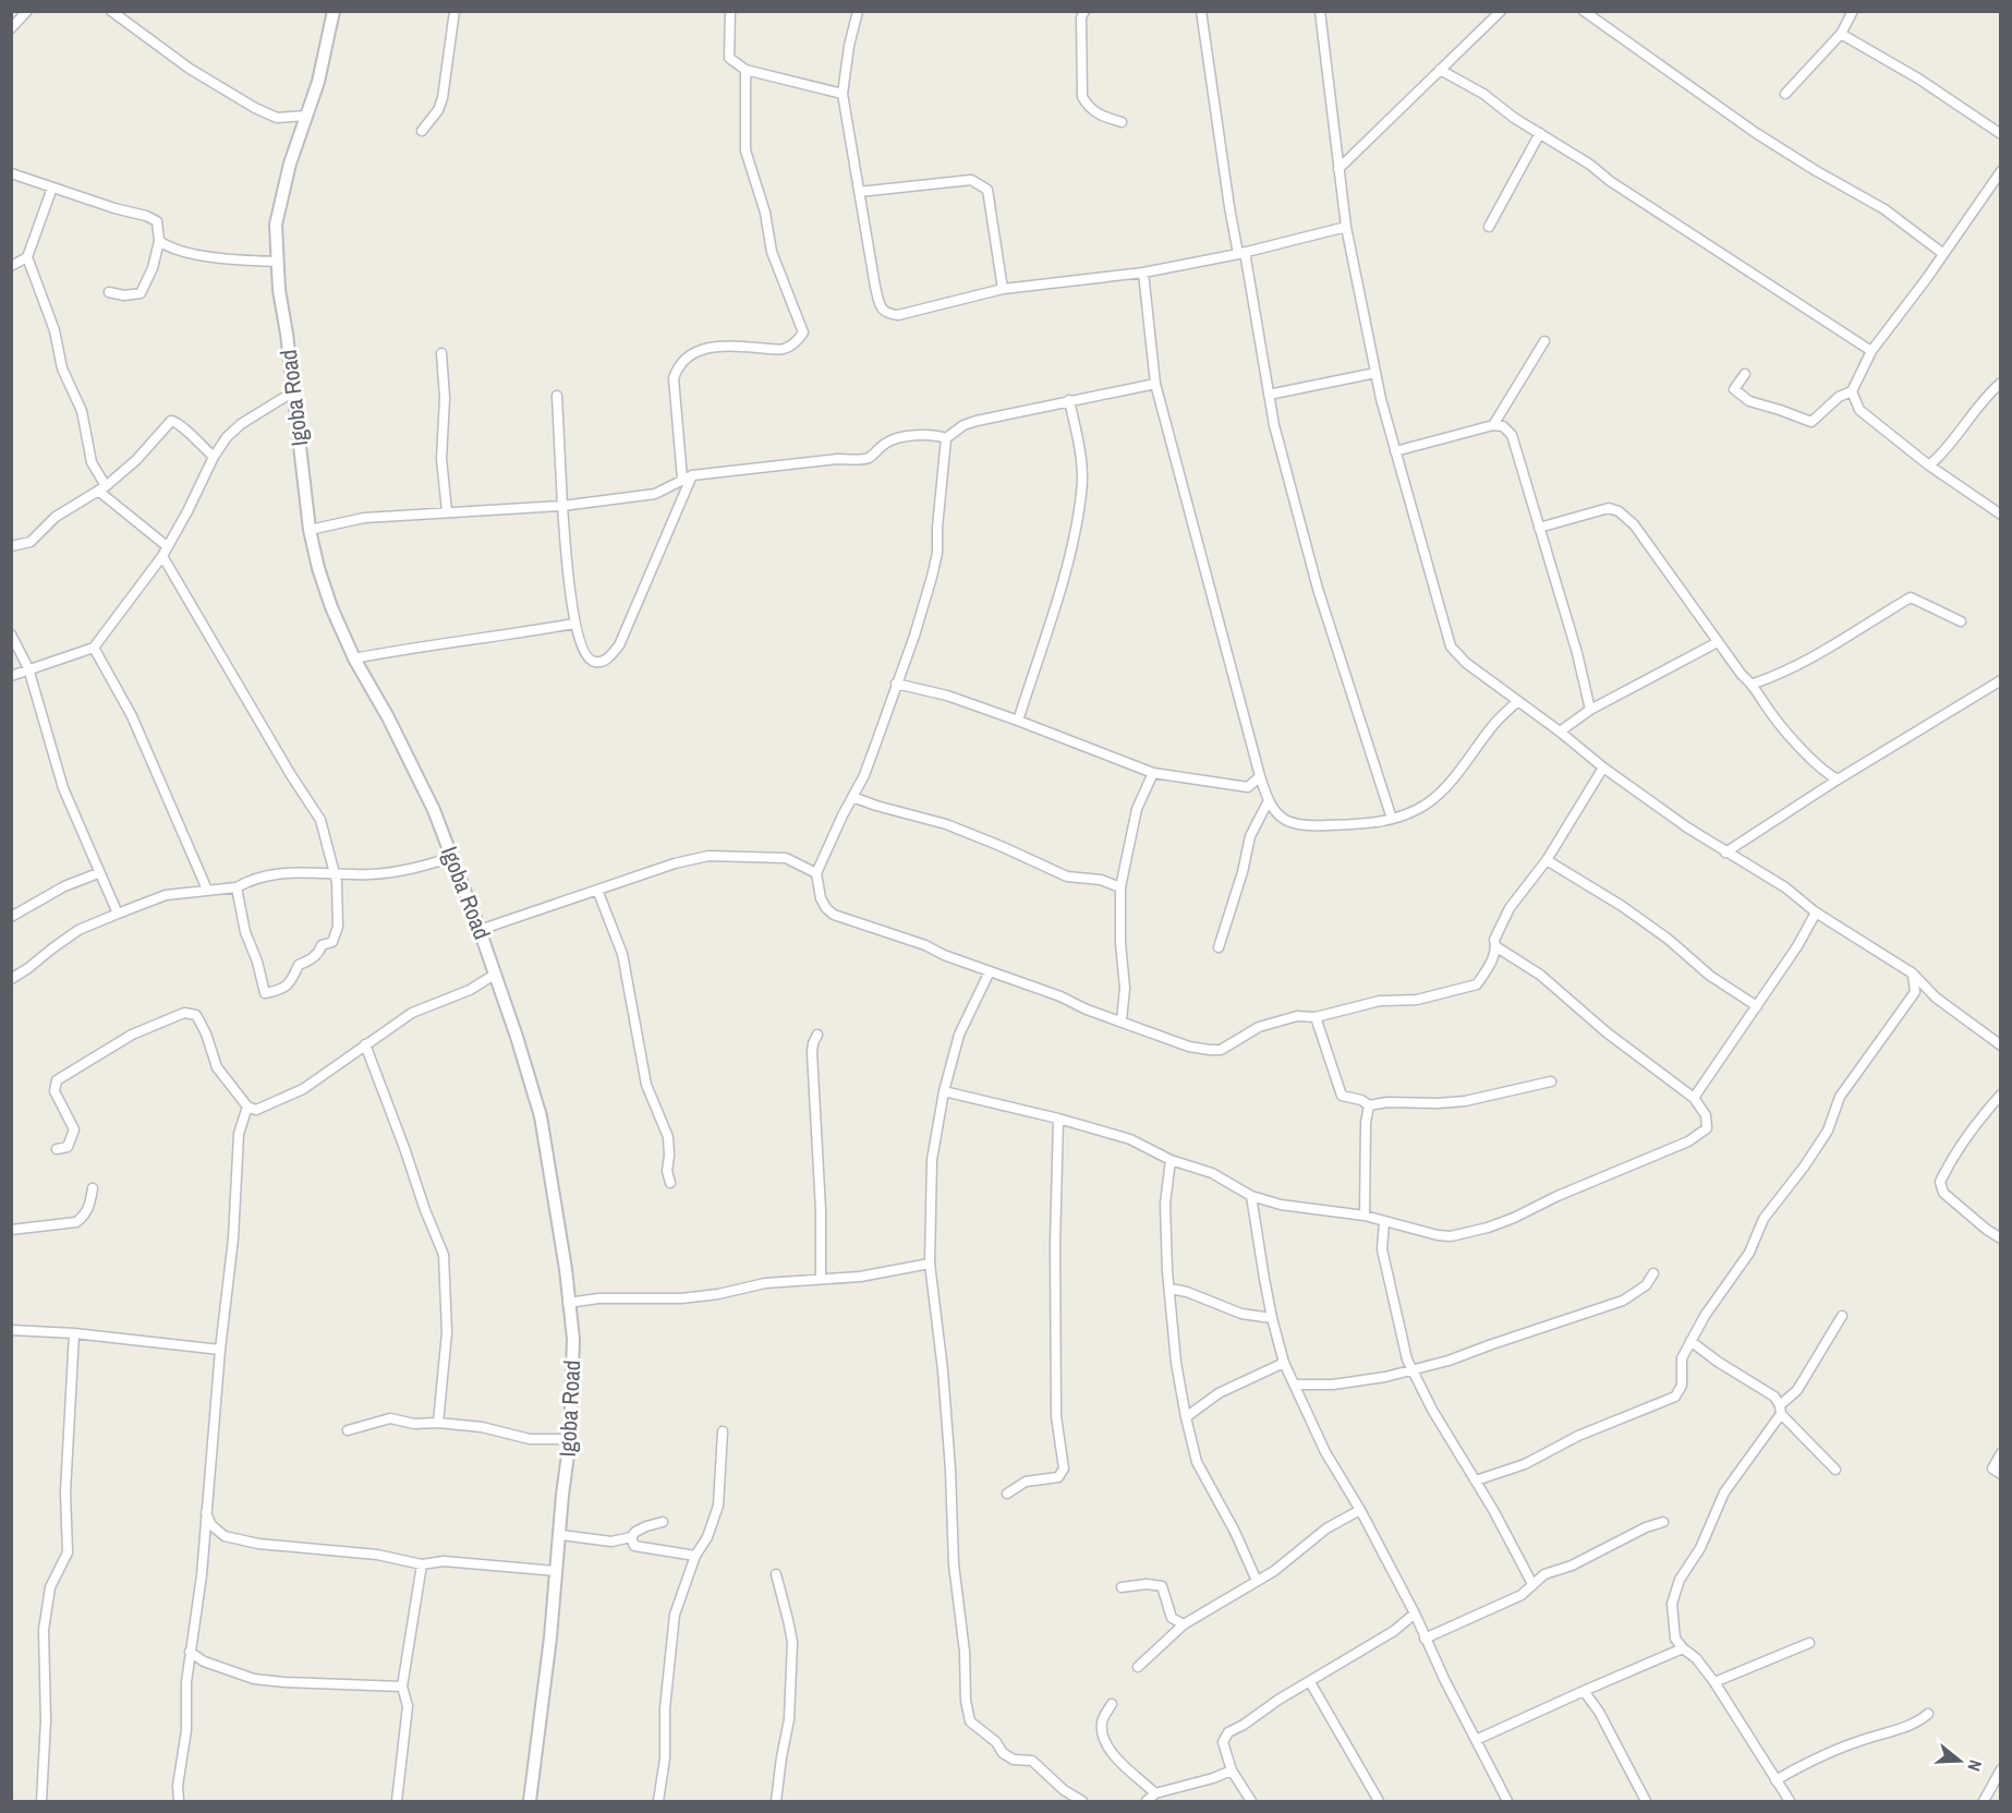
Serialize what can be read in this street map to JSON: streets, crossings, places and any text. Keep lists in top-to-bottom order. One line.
{"streets":{"street":["Igoba Road"]},"north":"right"}
